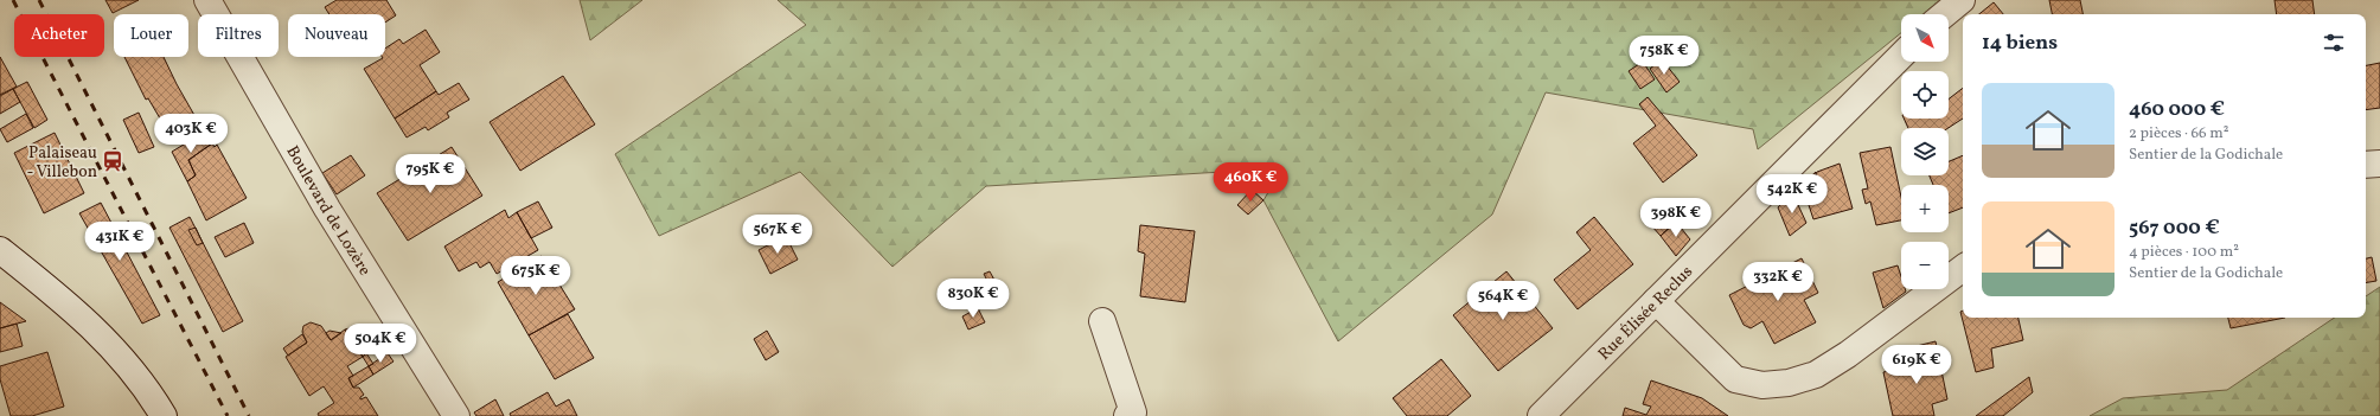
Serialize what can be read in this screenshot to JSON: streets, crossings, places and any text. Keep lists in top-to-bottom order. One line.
{"streets":{"street":["Boulevard de Lozère","Rue Élisée Reclus"]},"places":{"station":["Palaiseau - Villebon"]},"north":"bottom right","page":{"map_buttons":["+","−"],"chip":["Acheter","Louer","Filtres","Nouveau"],"heading":"14 biens","price":["758K €","403K €","795K €","460K €","542K €","398K €","567K €","431K €","675K €","332K €","830K €","564K €","504K €","619K €"],"list":[{"name":"460 000 €","note":"2 pièces · 66 m² · Sentier de la Godichale"},{"name":"567 000 €","note":"4 pièces · 100 m² · Sentier de la Godichale"}]}}
